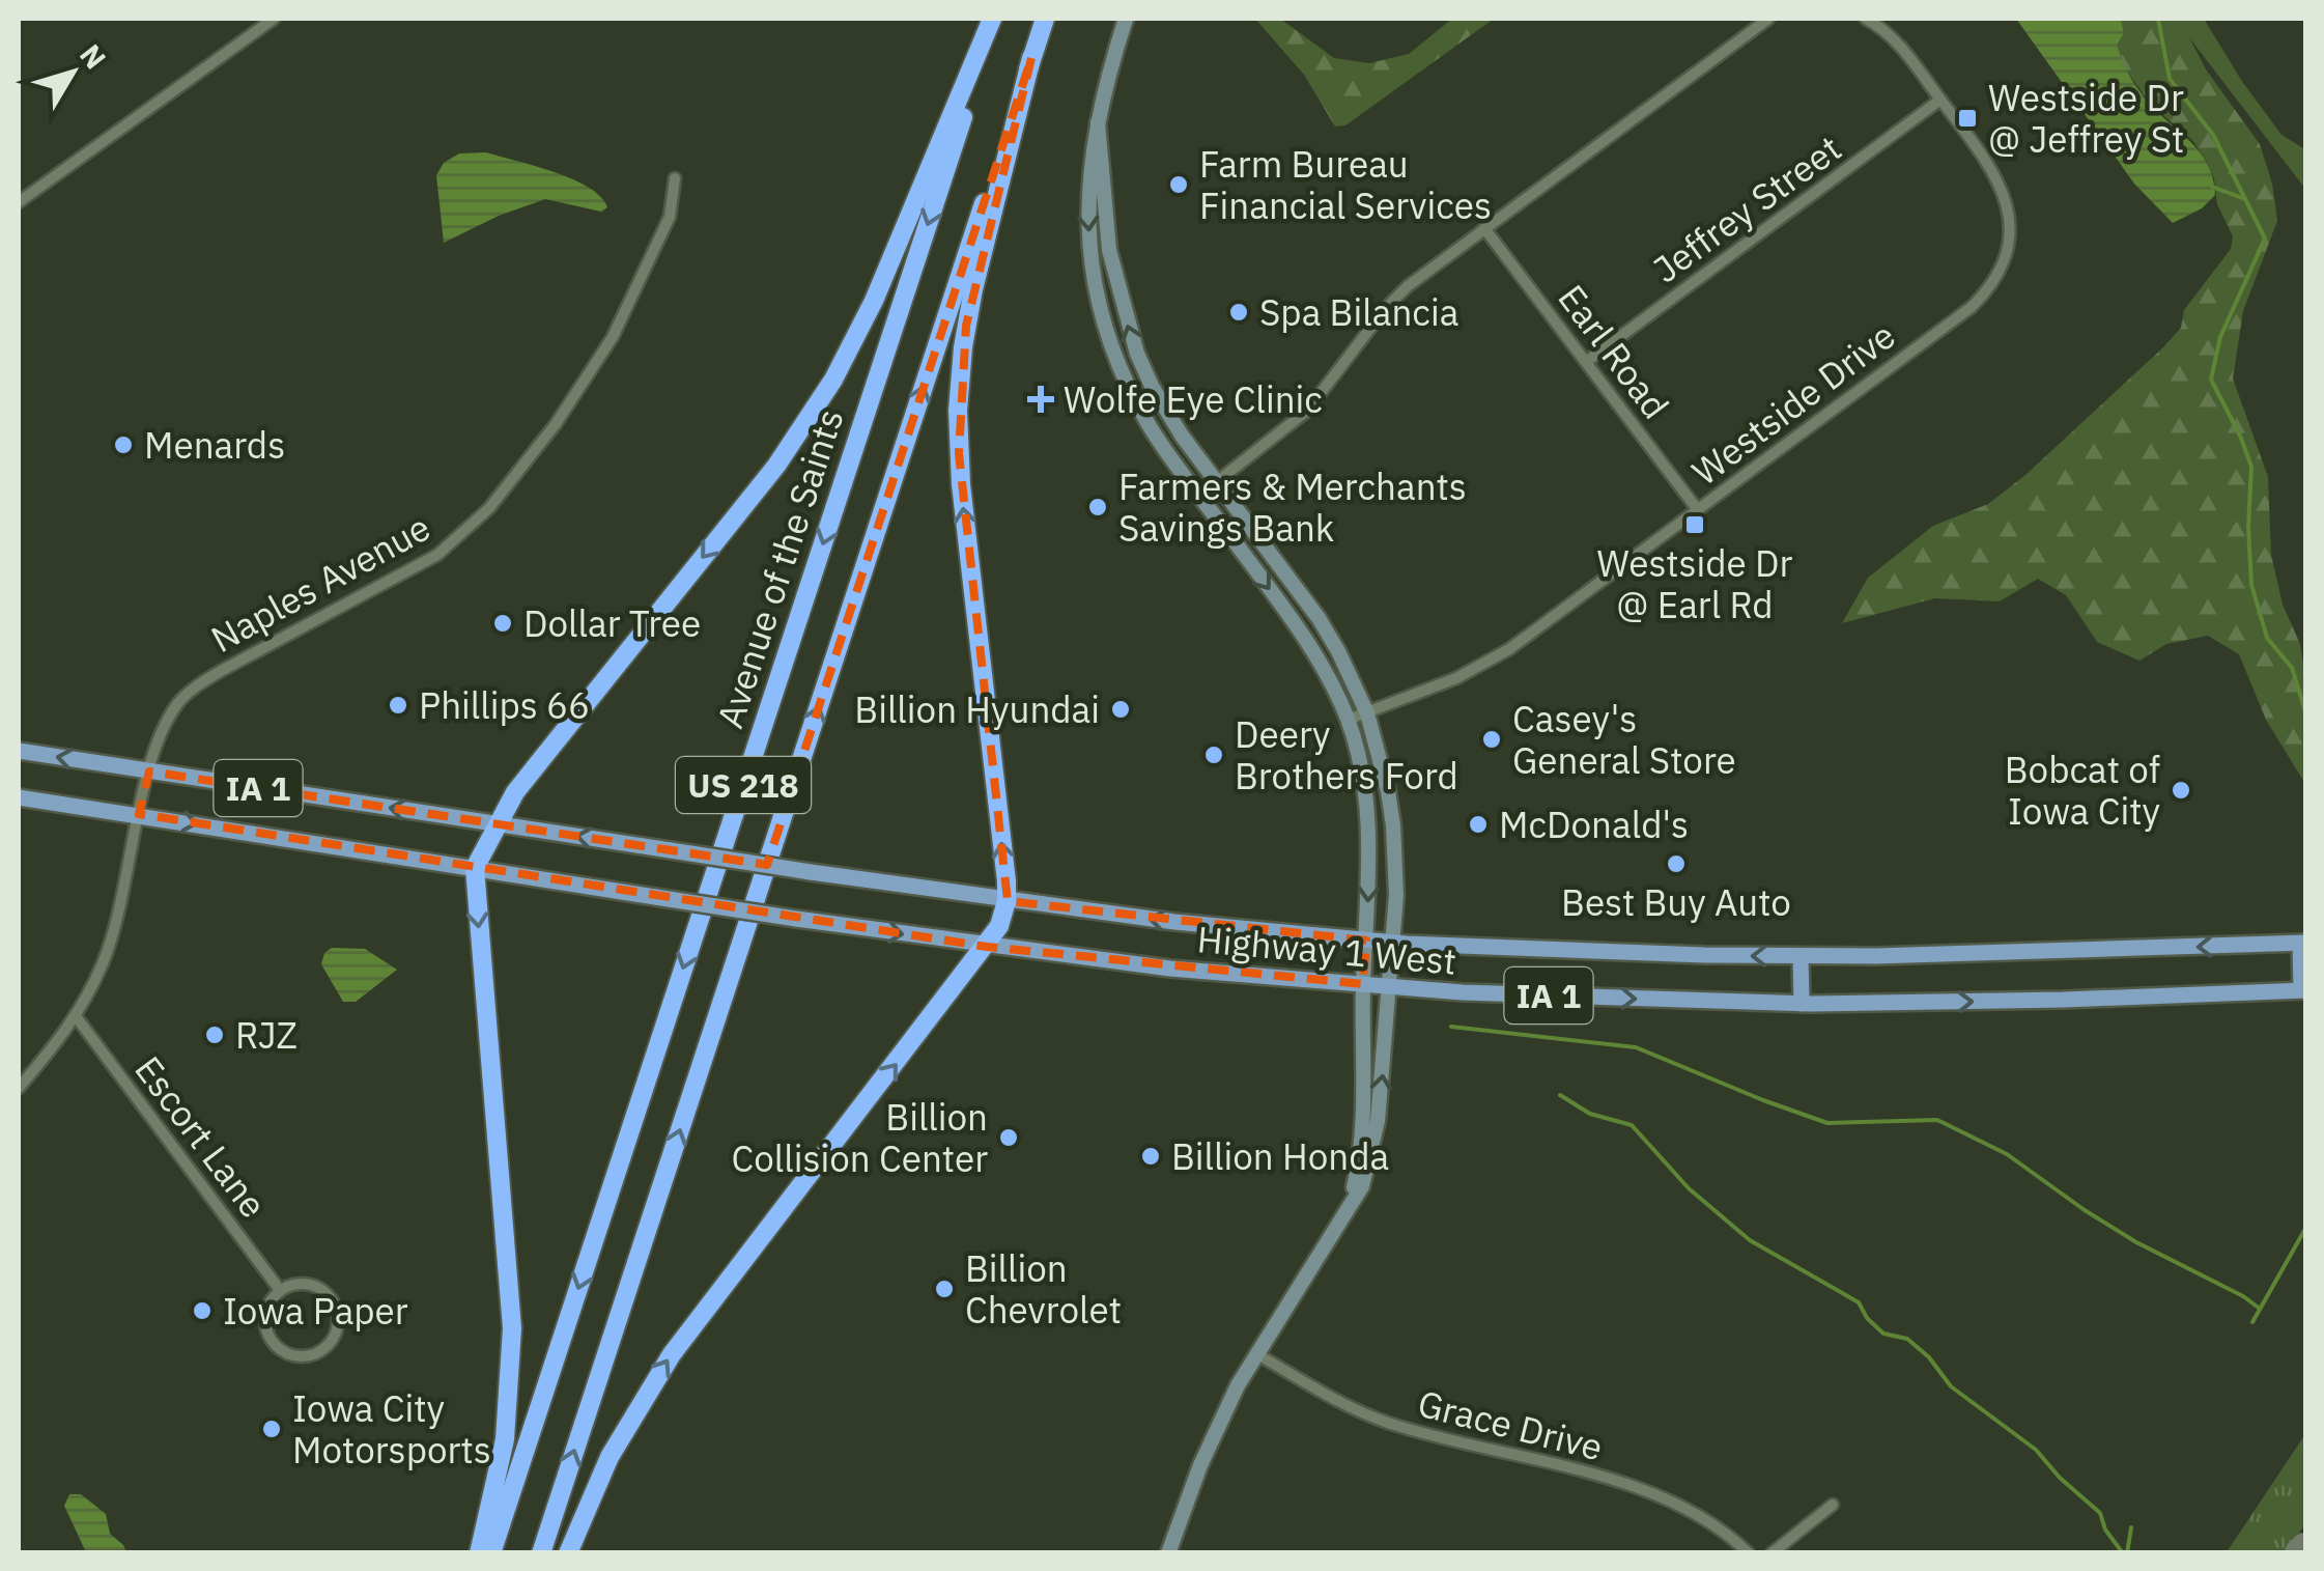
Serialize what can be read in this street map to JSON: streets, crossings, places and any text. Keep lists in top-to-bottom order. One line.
{"streets":{"highway":["Avenue of the Saints","US 218"],"main road":["IA 1","Highway 1 West"],"street":["Jeffrey Street","Earl Road","Westside Drive","Naples Avenue","Escort Lane","Grace Drive"]},"crossings":[["Jeffrey Street","Earl Road"],["Jeffrey Street","Westside Drive"],["Earl Road","Westside Drive"],["Naples Avenue","IA 1"],["Naples Avenue","Escort Lane"],["IA 1","Highway 1 West"]],"places":{"transit":["Westside Dr @ Jeffrey St","Westside Dr @ Earl Rd"],"other":["Farm Bureau Financial Services","Spa Bilancia","Menards","Farmers & Merchants Savings Bank","Dollar Tree","Phillips 66","Billion Hyundai","Casey's General Store","Deery Brothers Ford","Bobcat of Iowa City","McDonald's","Best Buy Auto","RJZ","Billion Collision Center","Billion Honda","Billion Chevrolet","Iowa Paper","Iowa City Motorsports"],"health":["Wolfe Eye Clinic"]},"north":"top right"}
